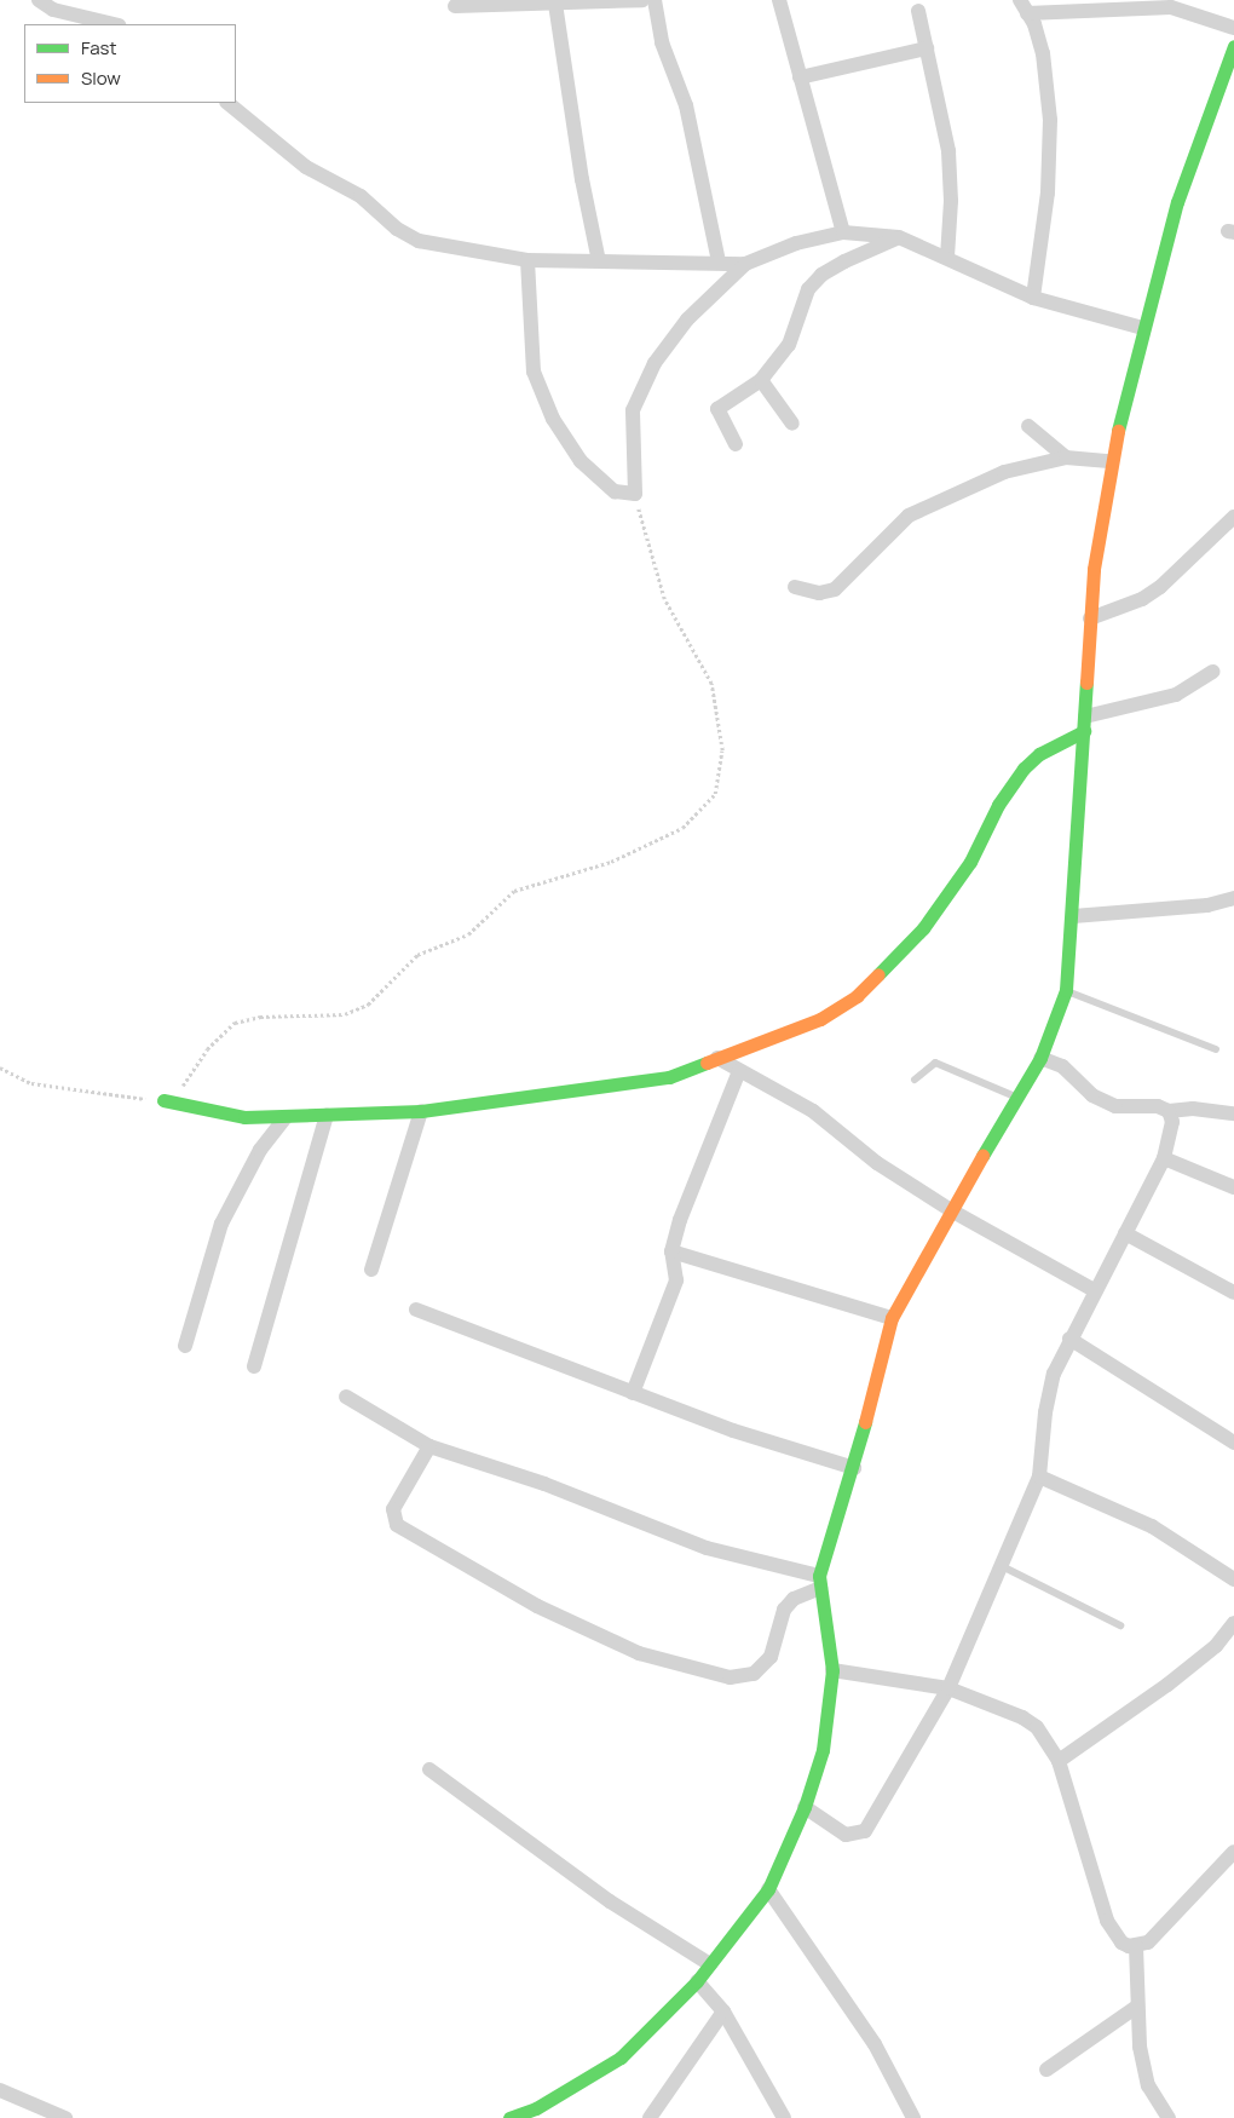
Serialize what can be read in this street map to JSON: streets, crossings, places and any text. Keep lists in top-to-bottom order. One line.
{"legend":["Fast","Slow"]}
